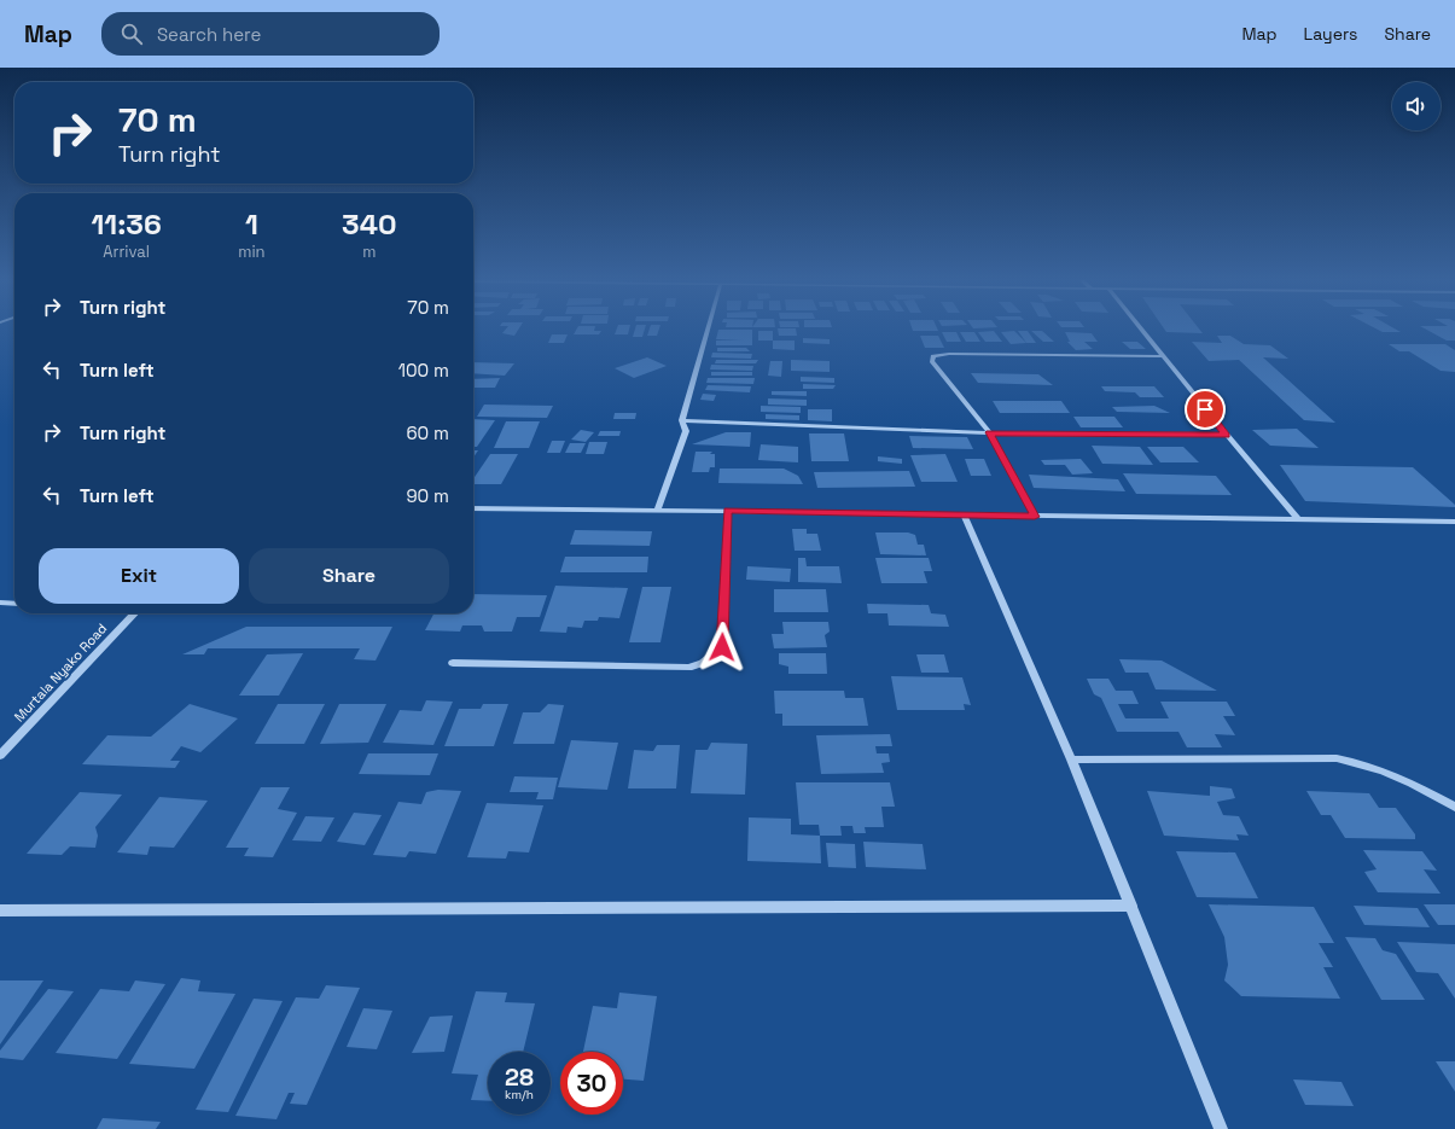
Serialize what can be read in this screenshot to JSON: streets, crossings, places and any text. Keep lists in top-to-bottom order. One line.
{"streets":{"street":["Murtala Nyako Road"]},"page":{"header":"Map","search":"Search here","nav":["Map","Layers","Share"],"turn":["70 m","Turn right"],"eta":["11:36","Arrival","1","min","340","m"],"list":[{"name":"Turn right","value":"70 m"},{"name":"Turn left","value":"100 m"},{"name":"Turn right","value":"60 m"},{"name":"Turn left","value":"90 m"}],"buttons":["Exit","Share"],"speed":"28 km/h","limit":"30"}}
